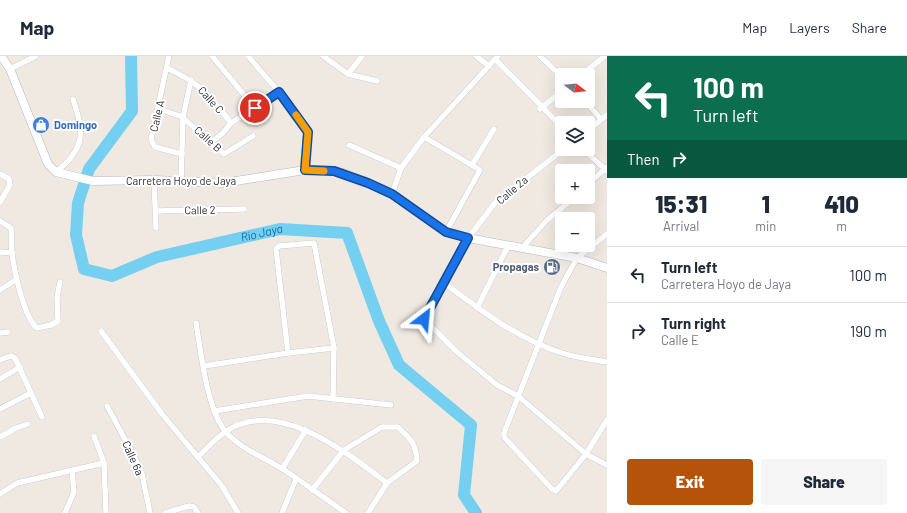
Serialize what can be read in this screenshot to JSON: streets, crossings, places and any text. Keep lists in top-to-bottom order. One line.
{"streets":{"street":["Calle C","Calle A","Calle B","Carretera Hoyo de Jaya","Calle 2a","Calle 2","Calle 6a"]},"crossings":[["Calle C","Calle A"],["Calle A","Calle B"],["Carretera Hoyo de Jaya","Calle 2a"]],"water":["Río Jaya"],"places":{"shop":["Domingo"],"fuel station":["Propagas"]},"north":"right","page":{"header":"Map","nav":["Map","Layers","Share"],"turn":["100 m","Turn left"],"map_buttons":["+","−"],"then":"Then","eta":["15:31","Arrival","1","min","410","m"],"list":[{"name":"Turn left","note":"Carretera Hoyo de Jaya","value":"100 m"},{"name":"Turn right","note":"Calle E","value":"190 m"}],"buttons":["Exit","Share"]}}
